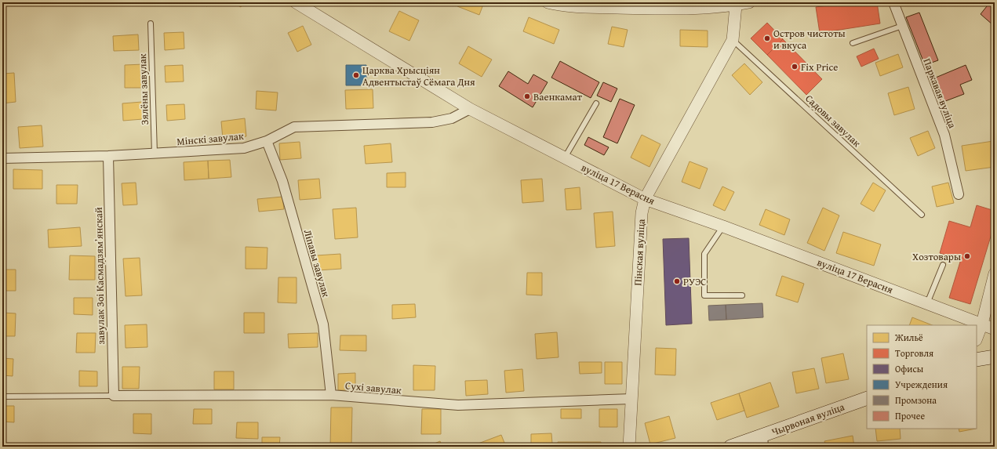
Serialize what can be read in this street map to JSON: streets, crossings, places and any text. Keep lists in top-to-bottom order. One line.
{"streets":{"main road":["Чырвоная вуліца"],"street":["Паркавая вуліца","Мінскі завулак","вуліца 17 Верасня","Пінская вуліца","Ліпавы завулак","завулак Зоі Касмадзямʼянскай","Сухі завулак"],"lane":["Зялёны завулак","Садовы завулак"]},"crossings":[["Зялёны завулак","Мінскі завулак"],["Садовы завулак","Пінская вуліца"],["Мінскі завулак","вуліца 17 Верасня"],["Мінскі завулак","Ліпавы завулак"],["Мінскі завулак","завулак Зоі Касмадзямʼянскай"],["вуліца 17 Верасня","Пінская вуліца"],["Пінская вуліца","Сухі завулак"],["Ліпавы завулак","Сухі завулак"],["завулак Зоі Касмадзямʼянскай","Сухі завулак"]],"places":["Остров чистоты и вкуса","Fix Price","Царква Хрысціян Адвентыстаў Сёмага Дня","Ваенкамат","Хозтовары","РУЭС"],"legend":["Жильё","Торговля","Офисы","Учреждения","Промзона","Прочее"]}
